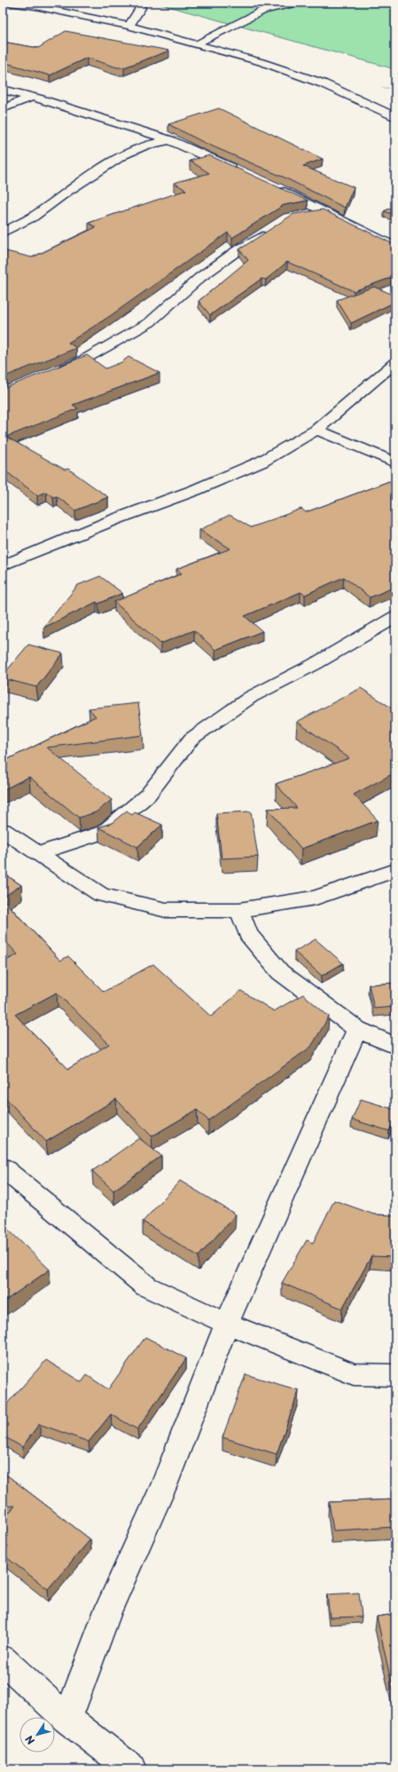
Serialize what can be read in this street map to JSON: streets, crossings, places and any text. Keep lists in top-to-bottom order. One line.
{"north":"bottom left"}
